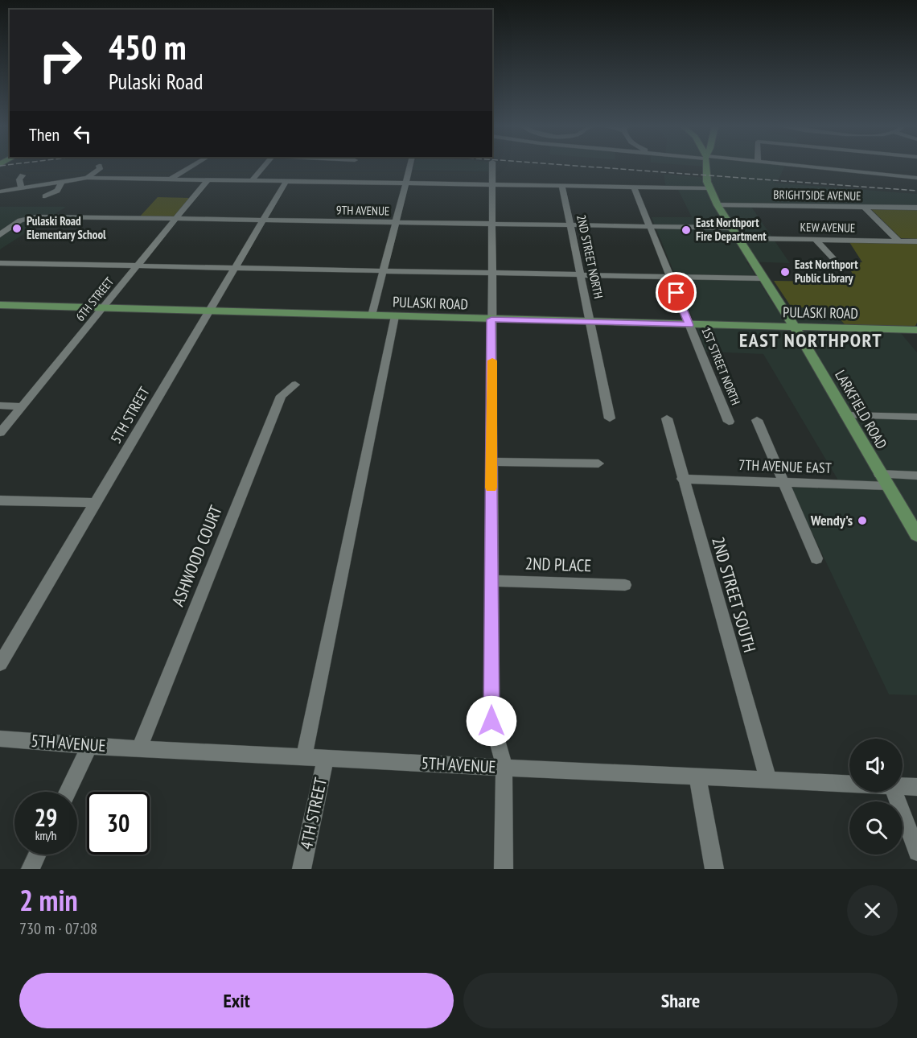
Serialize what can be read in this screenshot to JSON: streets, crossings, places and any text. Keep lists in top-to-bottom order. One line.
{"streets":{"main road":["PULASKI ROAD","LARKFIELD ROAD"],"street":["BRIGHTSIDE AVENUE","9TH AVENUE","KEW AVENUE","2ND STREET NORTH","6TH STREET","1ST STREET NORTH","5TH STREET","7TH AVENUE EAST","ASHWOOD COURT","2ND PLACE","2ND STREET SOUTH","5TH AVENUE","4TH STREET"]},"crossings":[["BRIGHTSIDE AVENUE","LARKFIELD ROAD"],["9TH AVENUE","2ND STREET NORTH"],["9TH AVENUE","6TH STREET"],["9TH AVENUE","1ST STREET NORTH"],["9TH AVENUE","LARKFIELD ROAD"],["9TH AVENUE","5TH STREET"],["KEW AVENUE","LARKFIELD ROAD"],["2ND STREET NORTH","PULASKI ROAD"],["6TH STREET","PULASKI ROAD"],["PULASKI ROAD","1ST STREET NORTH"],["PULASKI ROAD","LARKFIELD ROAD"],["PULASKI ROAD","5TH STREET"],["LARKFIELD ROAD","7TH AVENUE EAST"],["7TH AVENUE EAST","2ND STREET SOUTH"],["ASHWOOD COURT","5TH AVENUE"],["2ND STREET SOUTH","5TH AVENUE"],["5TH AVENUE","4TH STREET"]],"districts":["EAST NORTHPORT"],"places":["Pulaski Road Elementary School","East Northport Fire Department","East Northport Public Library","Wendy's"],"page":{"turn":["450 m","Pulaski Road"],"then":"Then","speed":"29 km/h","limit":"30","heading":["2 min","730 m · 07:08"],"buttons":["Exit","Share"]}}
